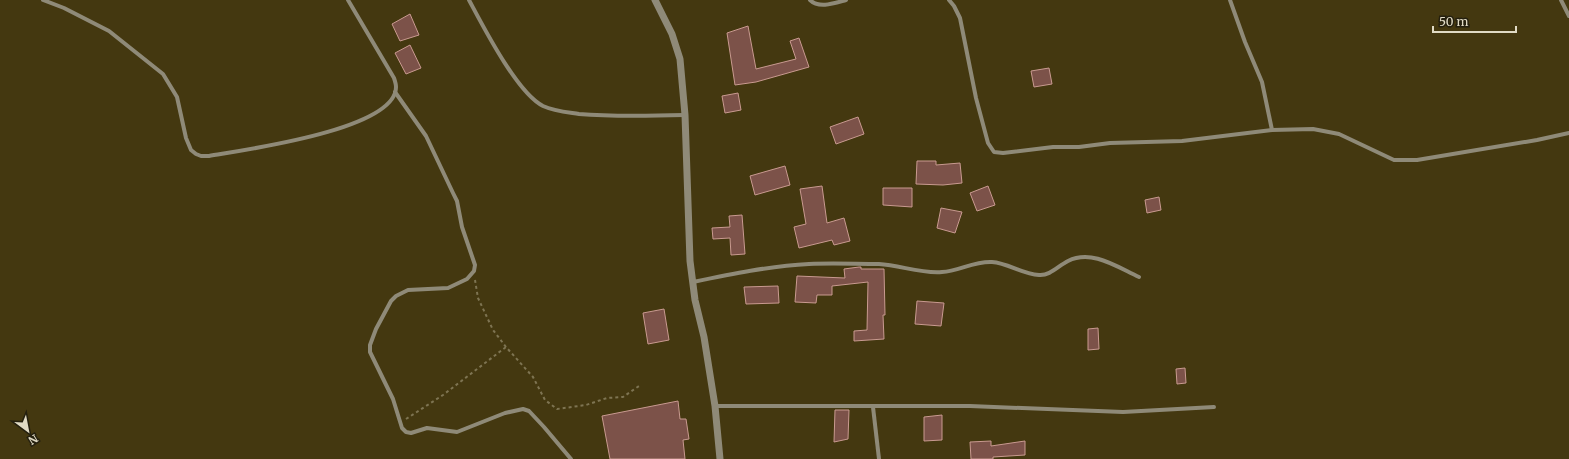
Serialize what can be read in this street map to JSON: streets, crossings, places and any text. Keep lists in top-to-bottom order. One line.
{"scale_bar":"50 m","north":"bottom right"}
